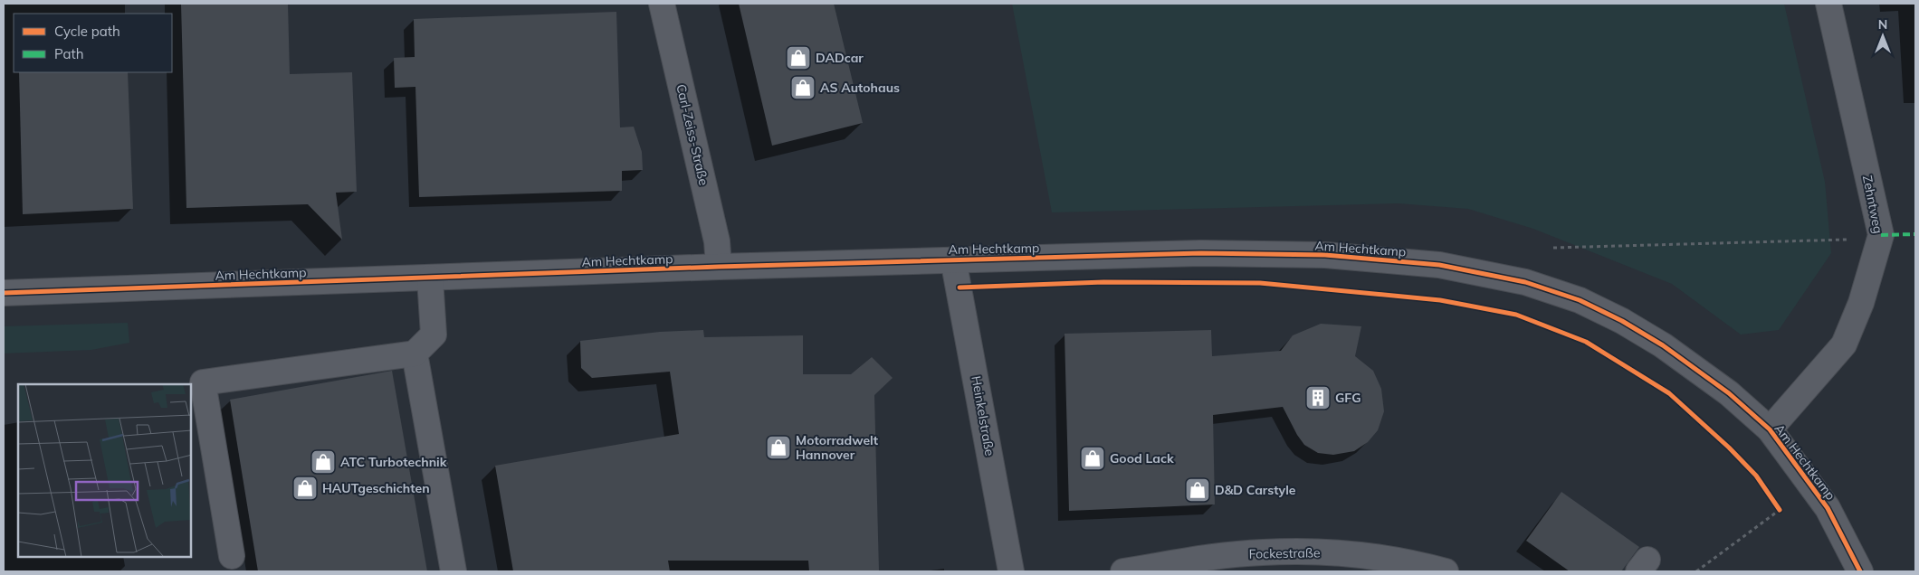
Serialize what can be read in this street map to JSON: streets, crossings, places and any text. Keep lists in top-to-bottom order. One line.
{"streets":{"street":["Carl-Zeiss-Straße","Zehntweg","Am Hechtkamp","Heinkelstraße","Fockestraße"]},"crossings":[["Carl-Zeiss-Straße","Am Hechtkamp"],["Zehntweg","Am Hechtkamp"],["Am Hechtkamp","Heinkelstraße"]],"places":{"shop":["DADcar","AS Autohaus","Motorradwelt Hannover","Good Lack","ATC Turbotechnik","HAUTgeschichten","D&D Carstyle"],"building":["GFG"]},"legend":["Cycle path","Path"],"north":"top"}
